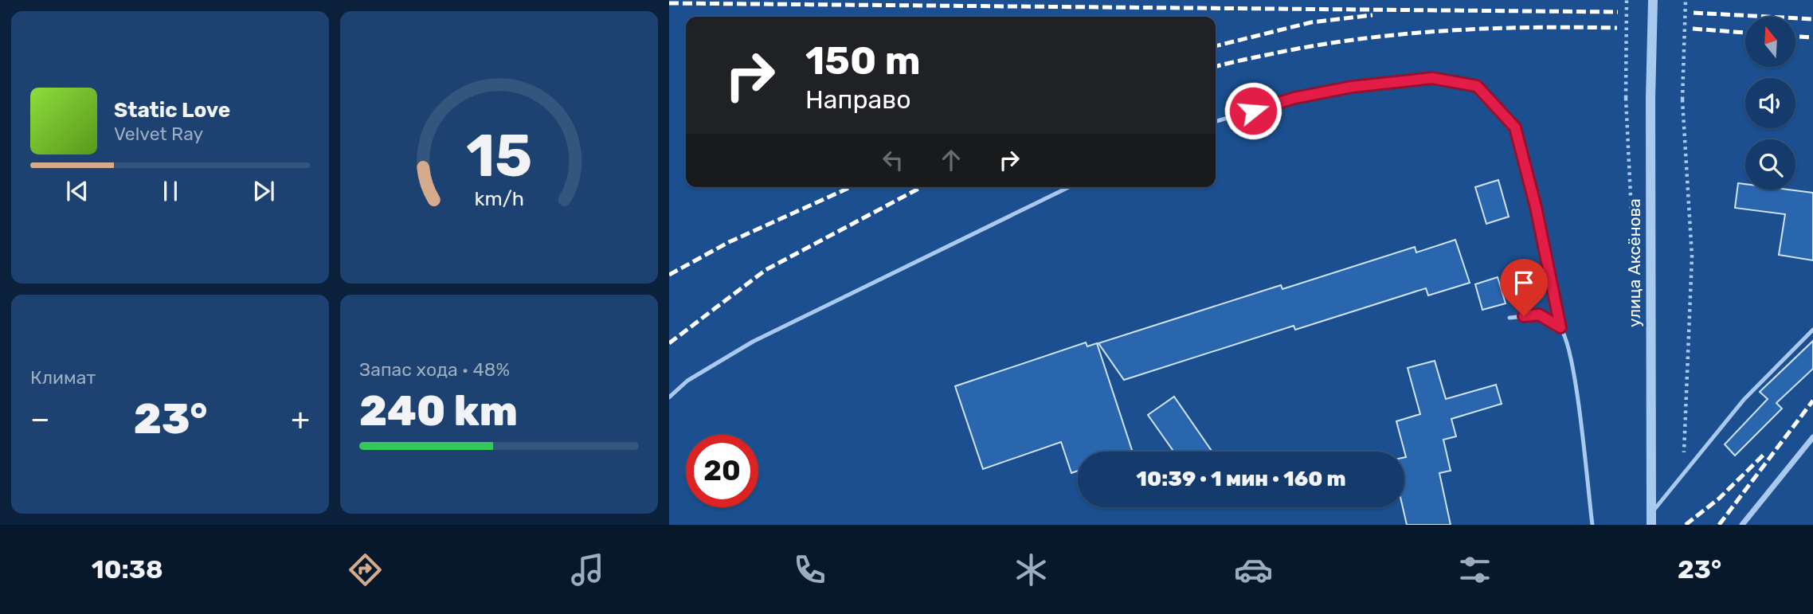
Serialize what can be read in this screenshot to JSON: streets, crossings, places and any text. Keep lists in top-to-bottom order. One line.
{"streets":{"street":["улица Аксёнова"]},"north":"top","page":{"turn":["150 m","Направо"],"song":["Static Love","Velvet Ray"],"tile":["Климат",["Запас хода · 48%","240 km"]],"heat":["−","23°","+"],"limit":"20","trip":"10:39 · 1 мин · 160 m","tabs":["10:38","23°"],"gauge":["15","km/h"]}}
